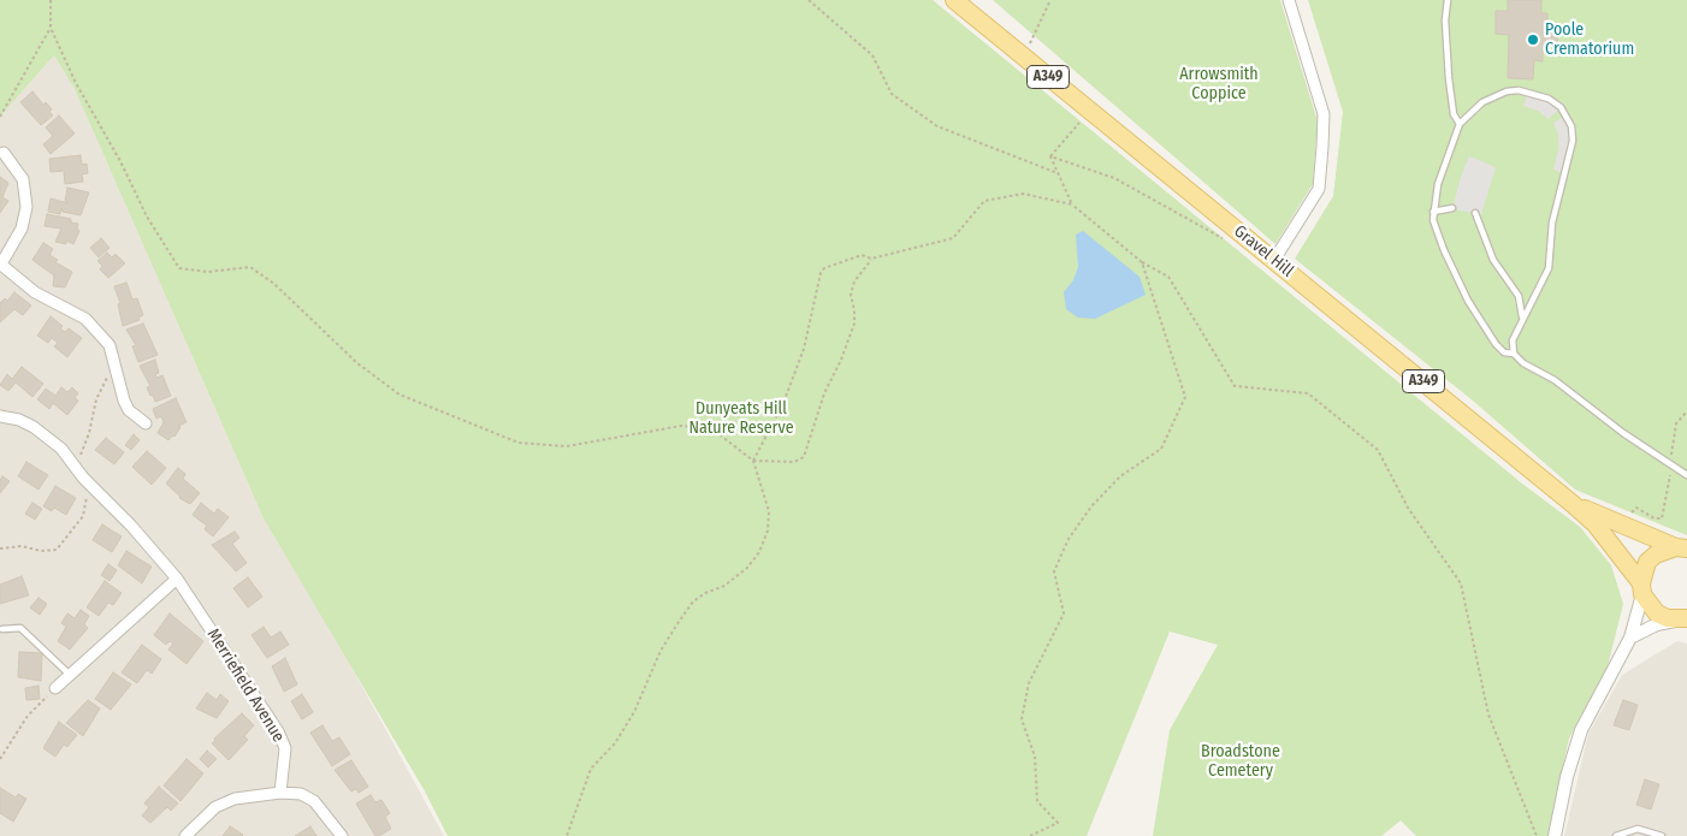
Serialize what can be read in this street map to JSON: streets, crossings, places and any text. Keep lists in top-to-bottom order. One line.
{"streets":{"main road":["A349","Gravel Hill"],"street":["Merriefield Avenue"]},"parks":["Arrowsmith Coppice","Dunyeats Hill Nature Reserve","Broadstone Cemetery"],"places":["Poole Crematorium"]}
